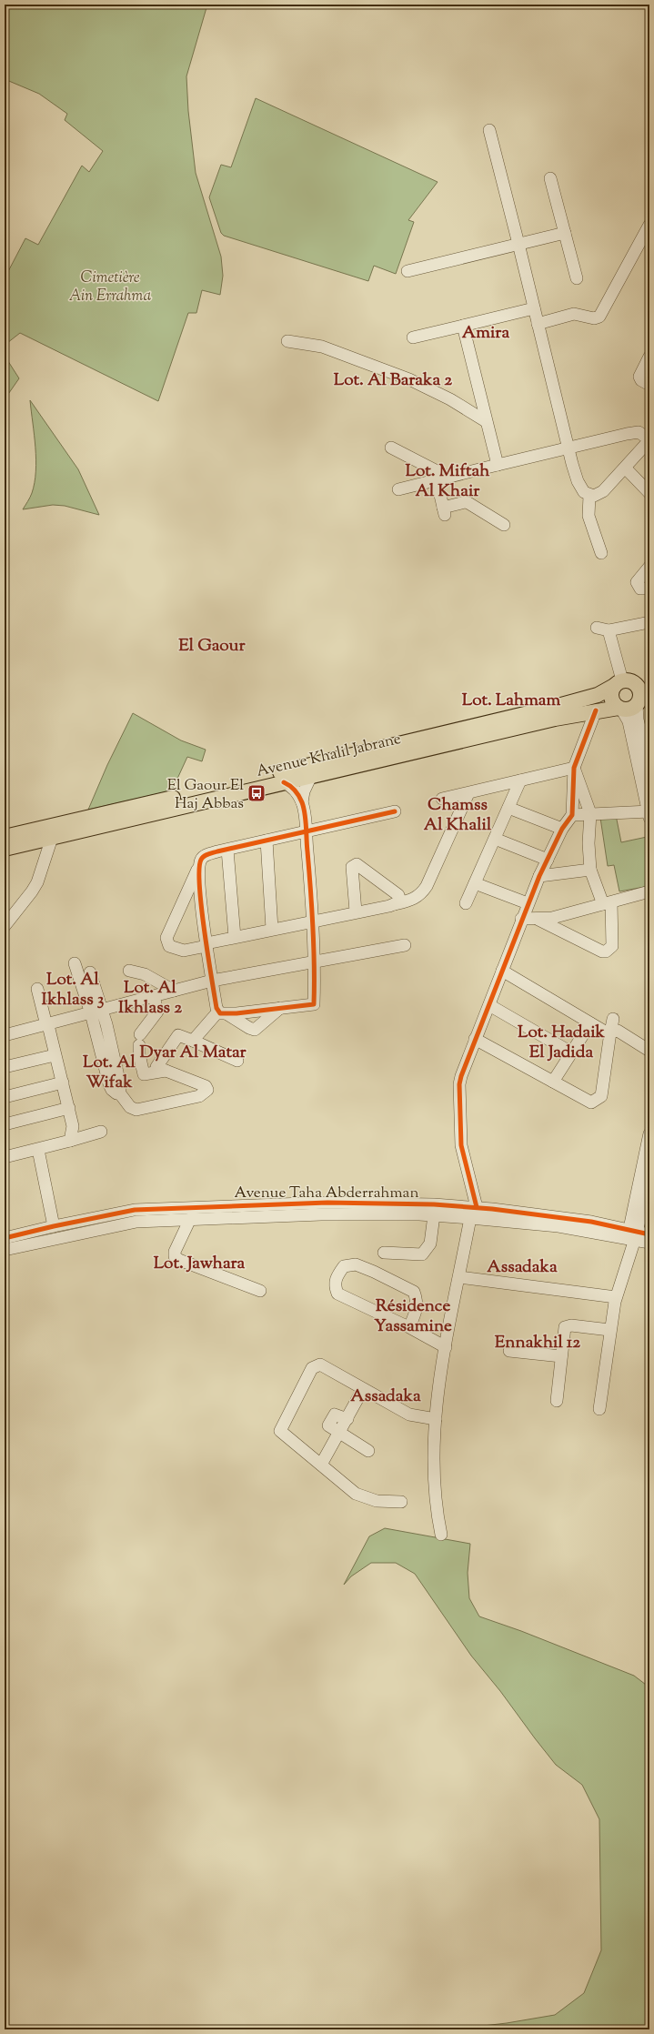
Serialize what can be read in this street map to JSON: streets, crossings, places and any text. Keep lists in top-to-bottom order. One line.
{"streets":{"main road":["Avenue Khalil Jabrane"],"street":["Avenue Taha Abderrahman"]},"districts":["Amira","Lot. Al Baraka 2","Lot. Miftah Al Khair","El Gaour","Lot. Lahmam","Chamss Al Khalil","Lot. Al Ikhlass 3","Lot. Al Ikhlass 2","Lot. Hadaik El Jadida","Dyar Al Matar","Lot. Al Wifak","Lot. Jawhara","Assadaka","Résidence Yassamine","Ennakhil 12","Assadaka"],"parks":["Cimetière Ain Errahma"],"places":{"bus stop":["El Gaour El Haj Abbas"]}}
